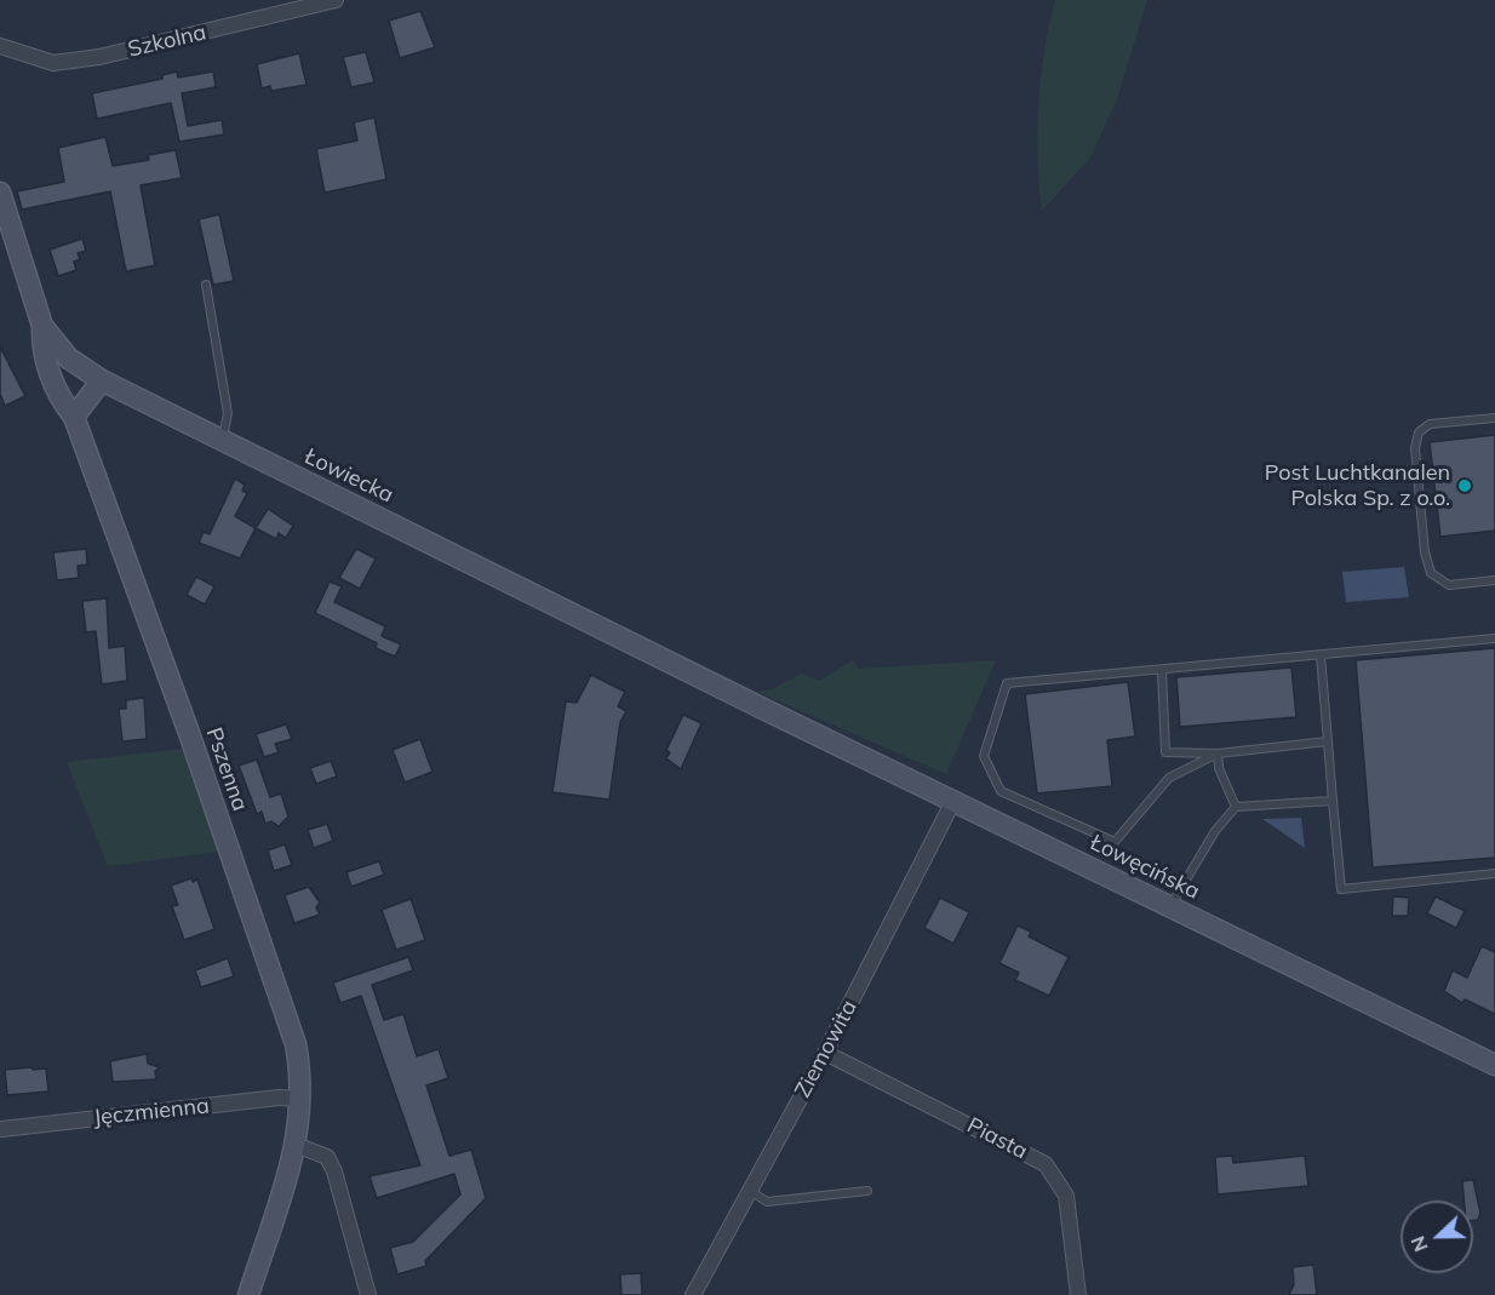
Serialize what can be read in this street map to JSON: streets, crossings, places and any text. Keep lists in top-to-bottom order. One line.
{"streets":{"street":["Szkolna","Łowiecka","Pszenna","Łowęcińska","Ziemowita","Jęczmienna","Piasta"]},"crossings":[["Łowiecka","Pszenna"],["Łowiecka","Łowęcińska"],["Pszenna","Jęczmienna"],["Łowęcińska","Ziemowita"],["Ziemowita","Piasta"]],"places":["Post Luchtkanalen Polska Sp. z o.o."],"north":"left"}
